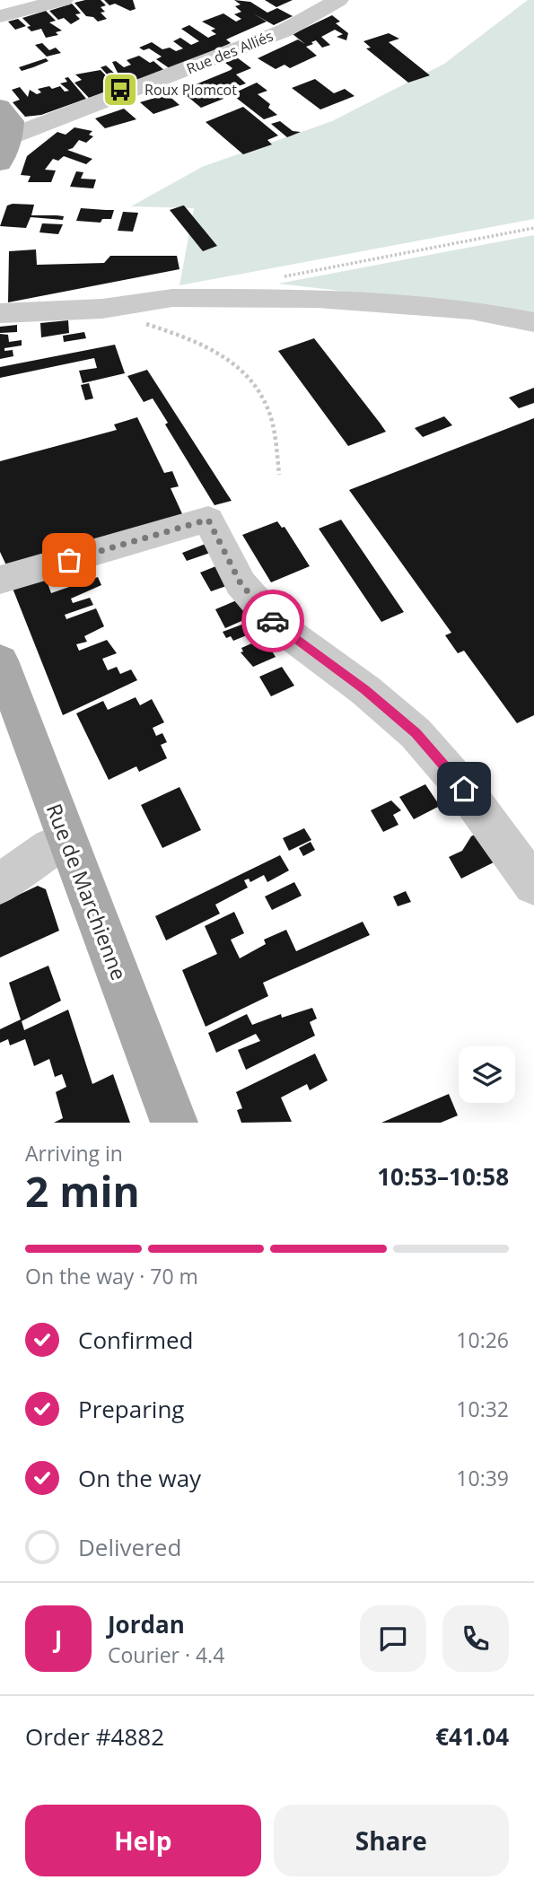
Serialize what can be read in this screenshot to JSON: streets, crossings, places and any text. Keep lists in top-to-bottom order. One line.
{"streets":{"main road":["Rue de Marchienne"],"street":["Rue des Alliés"]},"places":{"bus stop":["Roux Plomcot"]},"page":{"heading":["2 min","Arriving in","10:53–10:58"],"panel":["Jordan","Courier · 4.4","Order #4882","€41.04"],"bar":"On the way · 70 m","list":[["Confirmed","10:26"],["Preparing","10:32"],["On the way","10:39"],"Delivered"],"round":"J","buttons":["Help","Share"]}}
